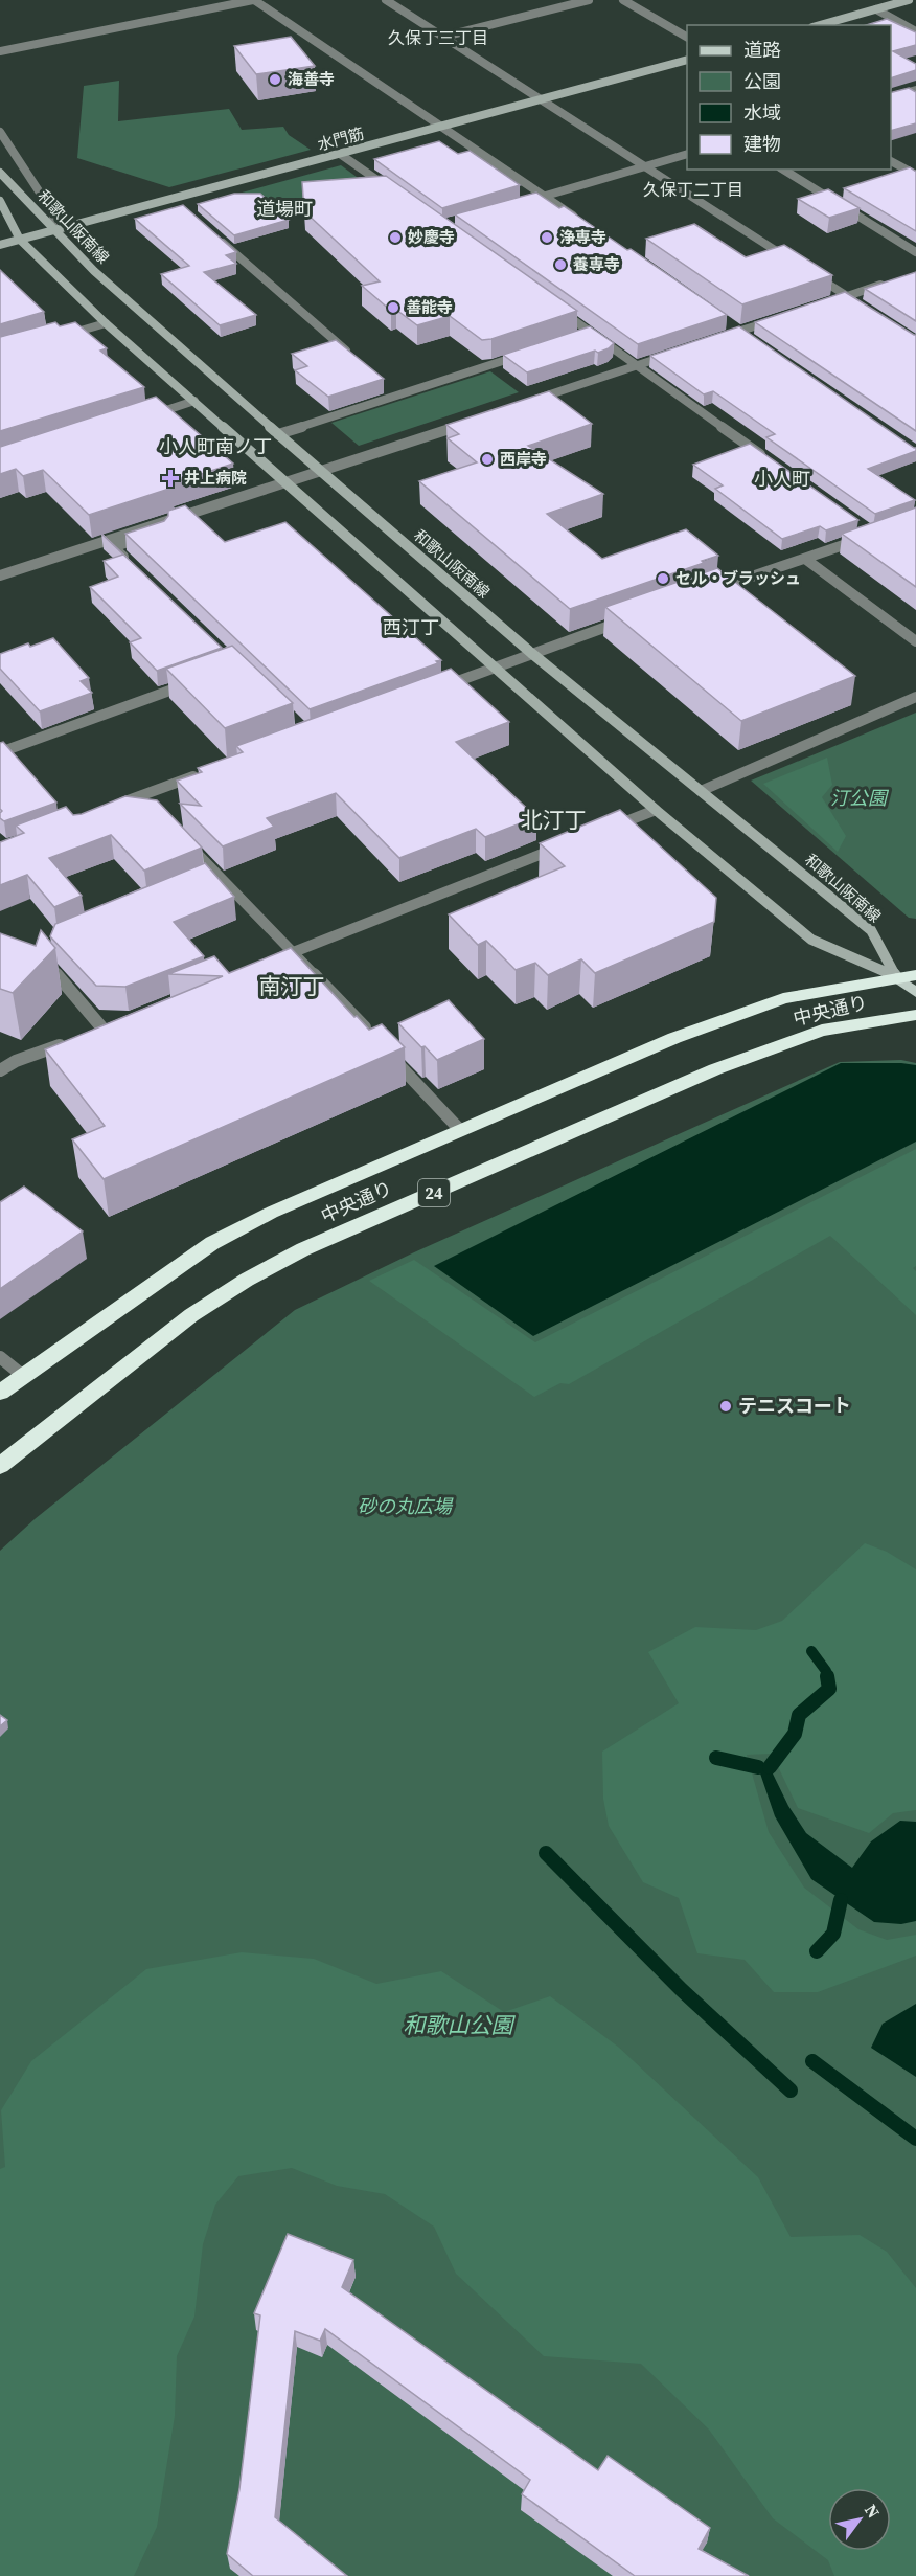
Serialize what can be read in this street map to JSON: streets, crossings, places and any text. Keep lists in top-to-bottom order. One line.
{"streets":{"highway":["中央通り","24"],"main road":["水門筋","和歌山阪南線"]},"crossings":[["水門筋","和歌山阪南線"],["和歌山阪南線","中央通り"]],"districts":["久保丁三丁目","久保丁二丁目","道場町","小人町南ノ丁","小人町","西汀丁","北汀丁","南汀丁"],"parks":["汀公園","砂の丸広場","和歌山公園"],"places":{"other":["海善寺","妙慶寺","浄専寺","養専寺","善能寺","西岸寺","セル・ブラッシュ","テニスコート"],"health":["井上病院"]},"legend":["道路","公園","水域","建物"],"north":"top right"}
